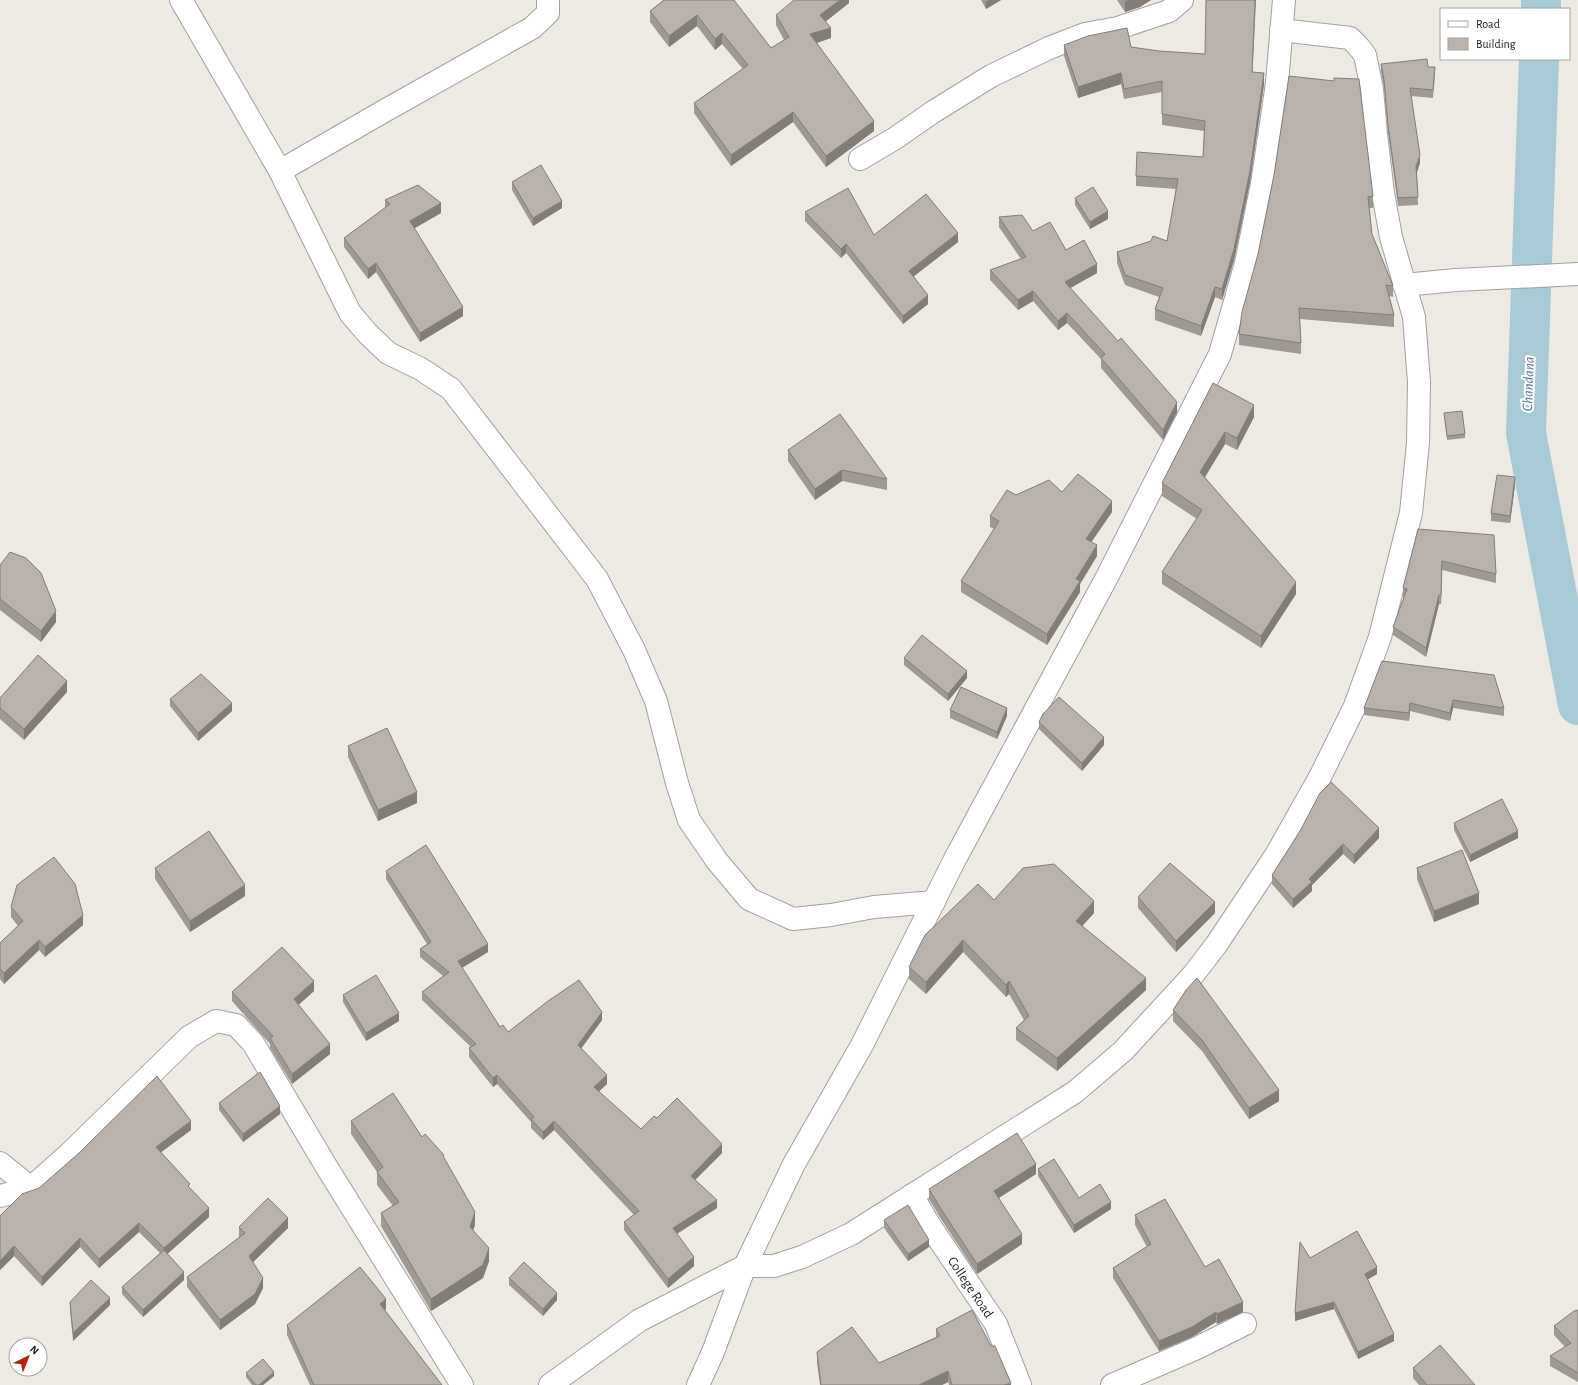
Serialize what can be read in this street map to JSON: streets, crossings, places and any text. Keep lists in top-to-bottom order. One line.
{"streets":{"street":["College Road"]},"water":["Chandana"],"legend":["Road","Building"],"north":"top right"}
